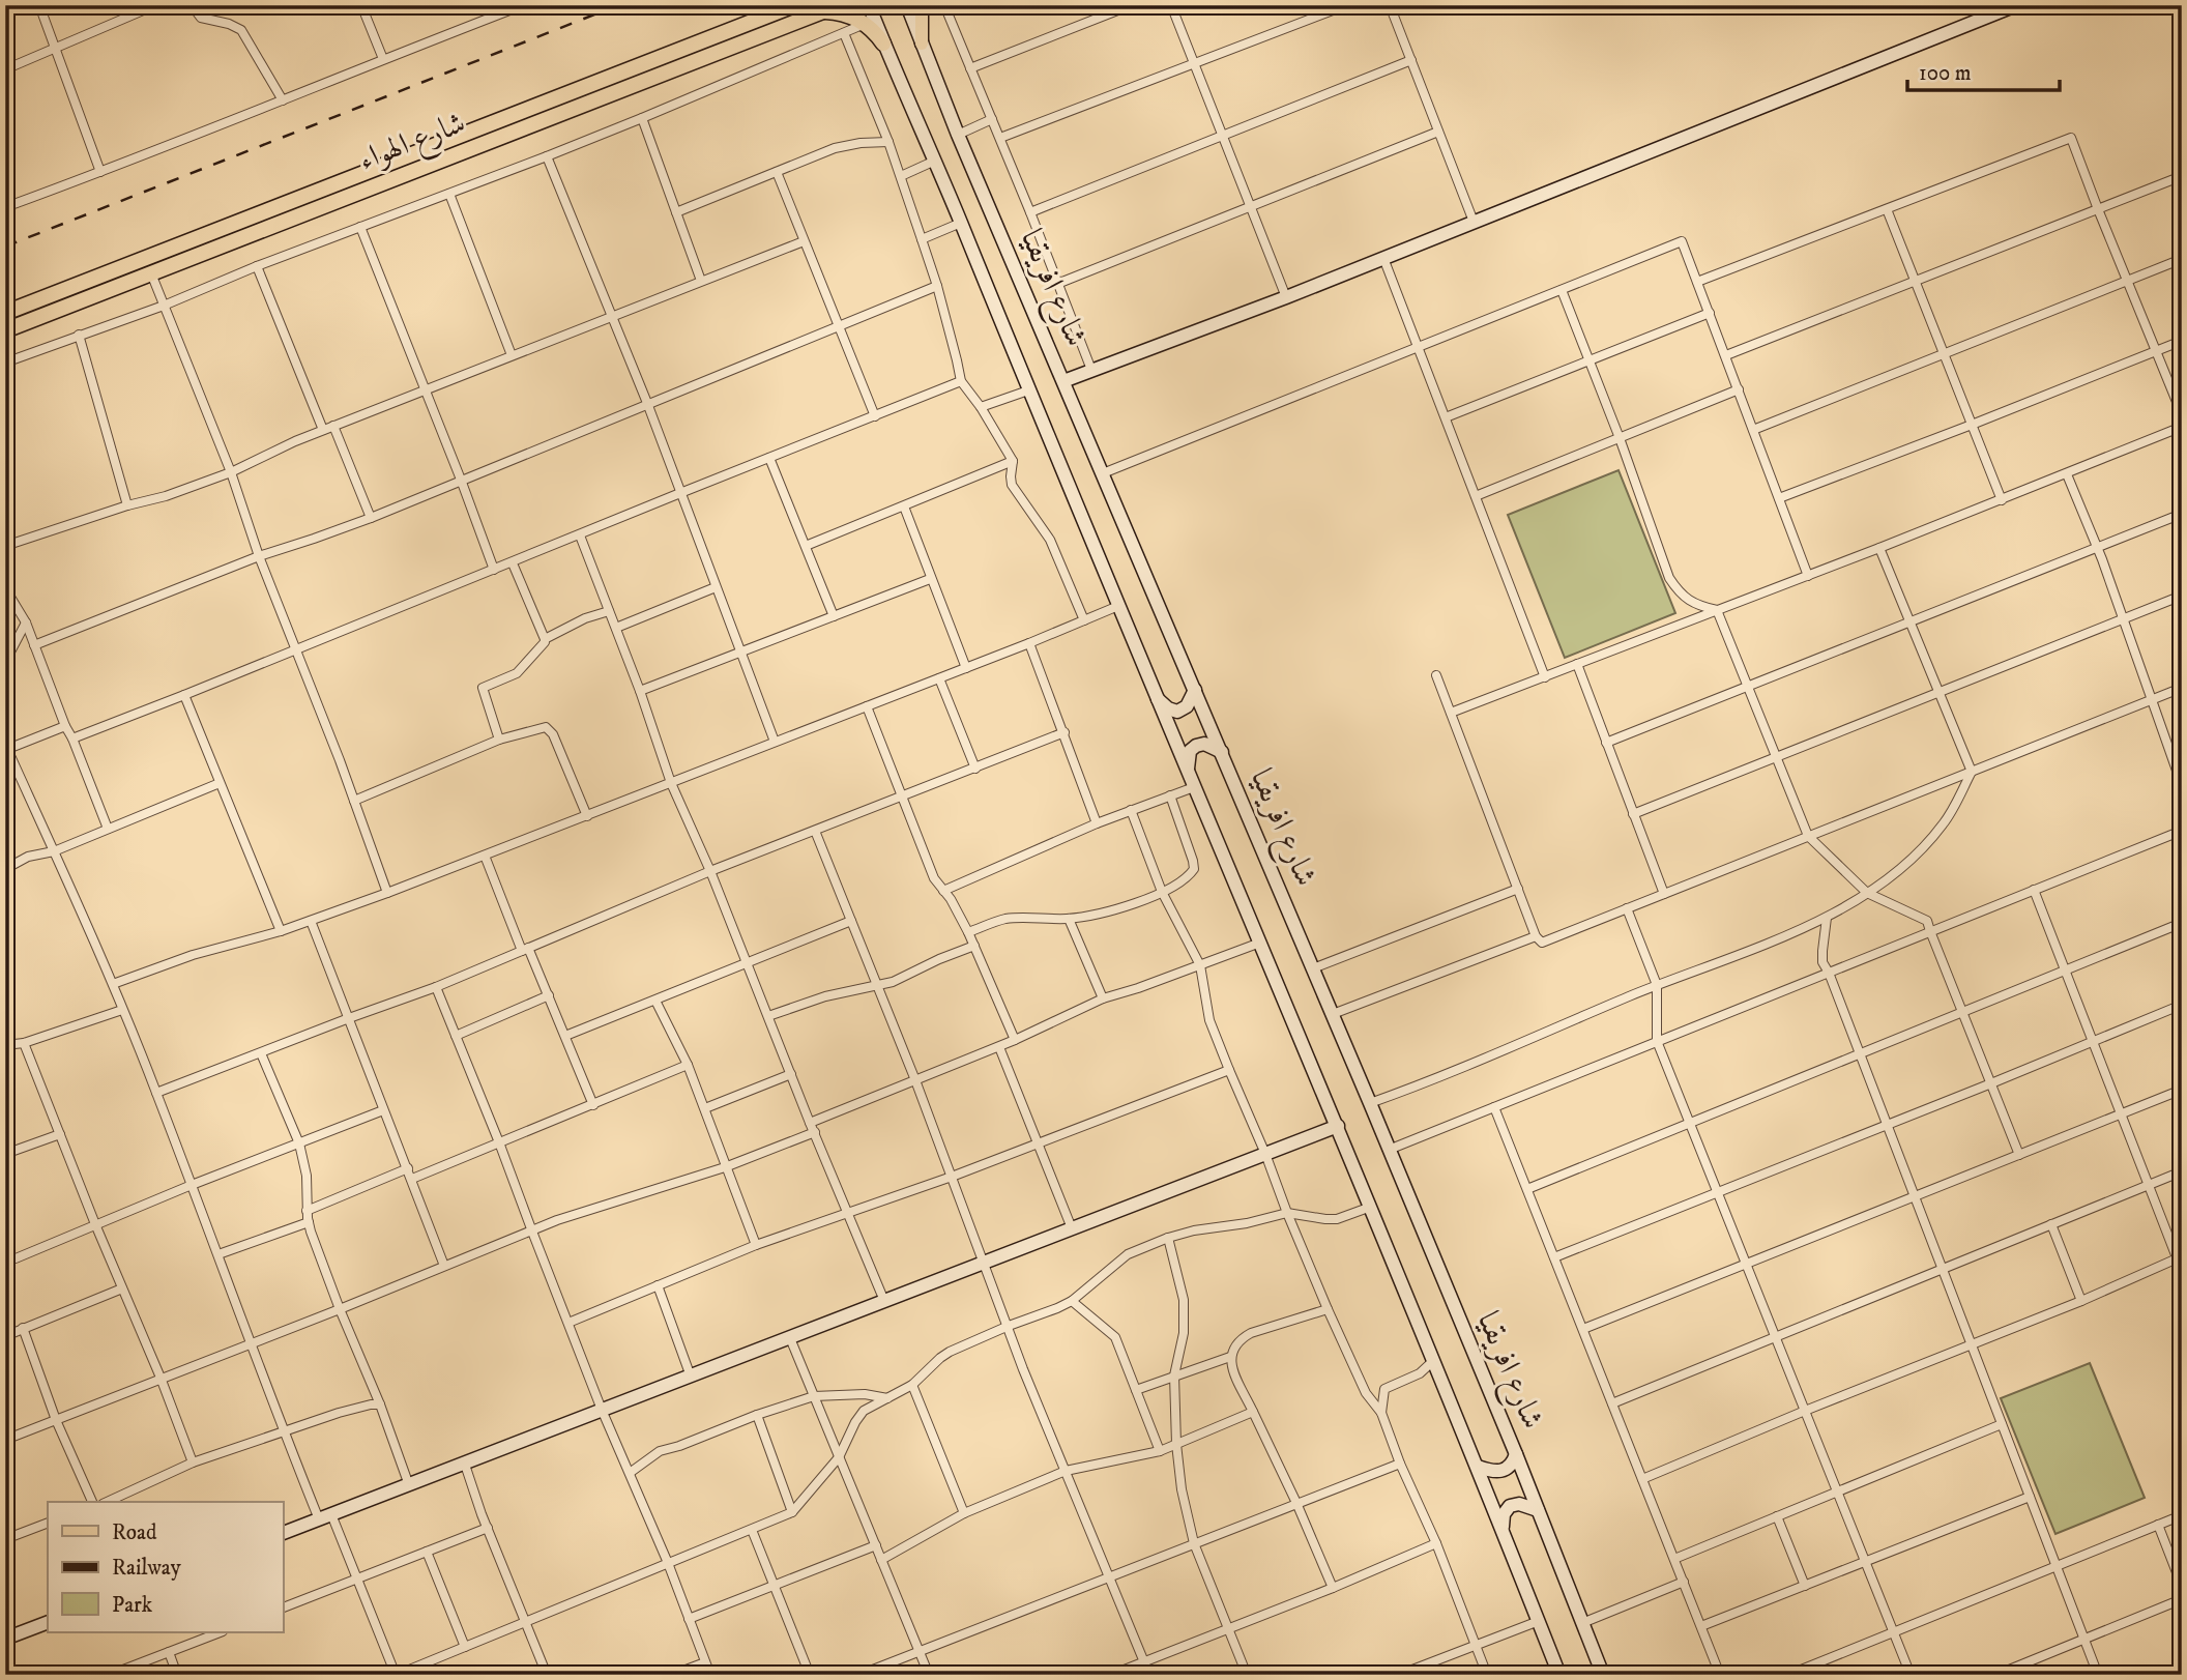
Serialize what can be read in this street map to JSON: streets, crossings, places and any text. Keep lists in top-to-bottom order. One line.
{"streets":{"highway":["شارع الهواء"],"street":["شارع افريقيا"]},"legend":["Road","Railway","Park"],"scale_bar":"100 m"}
